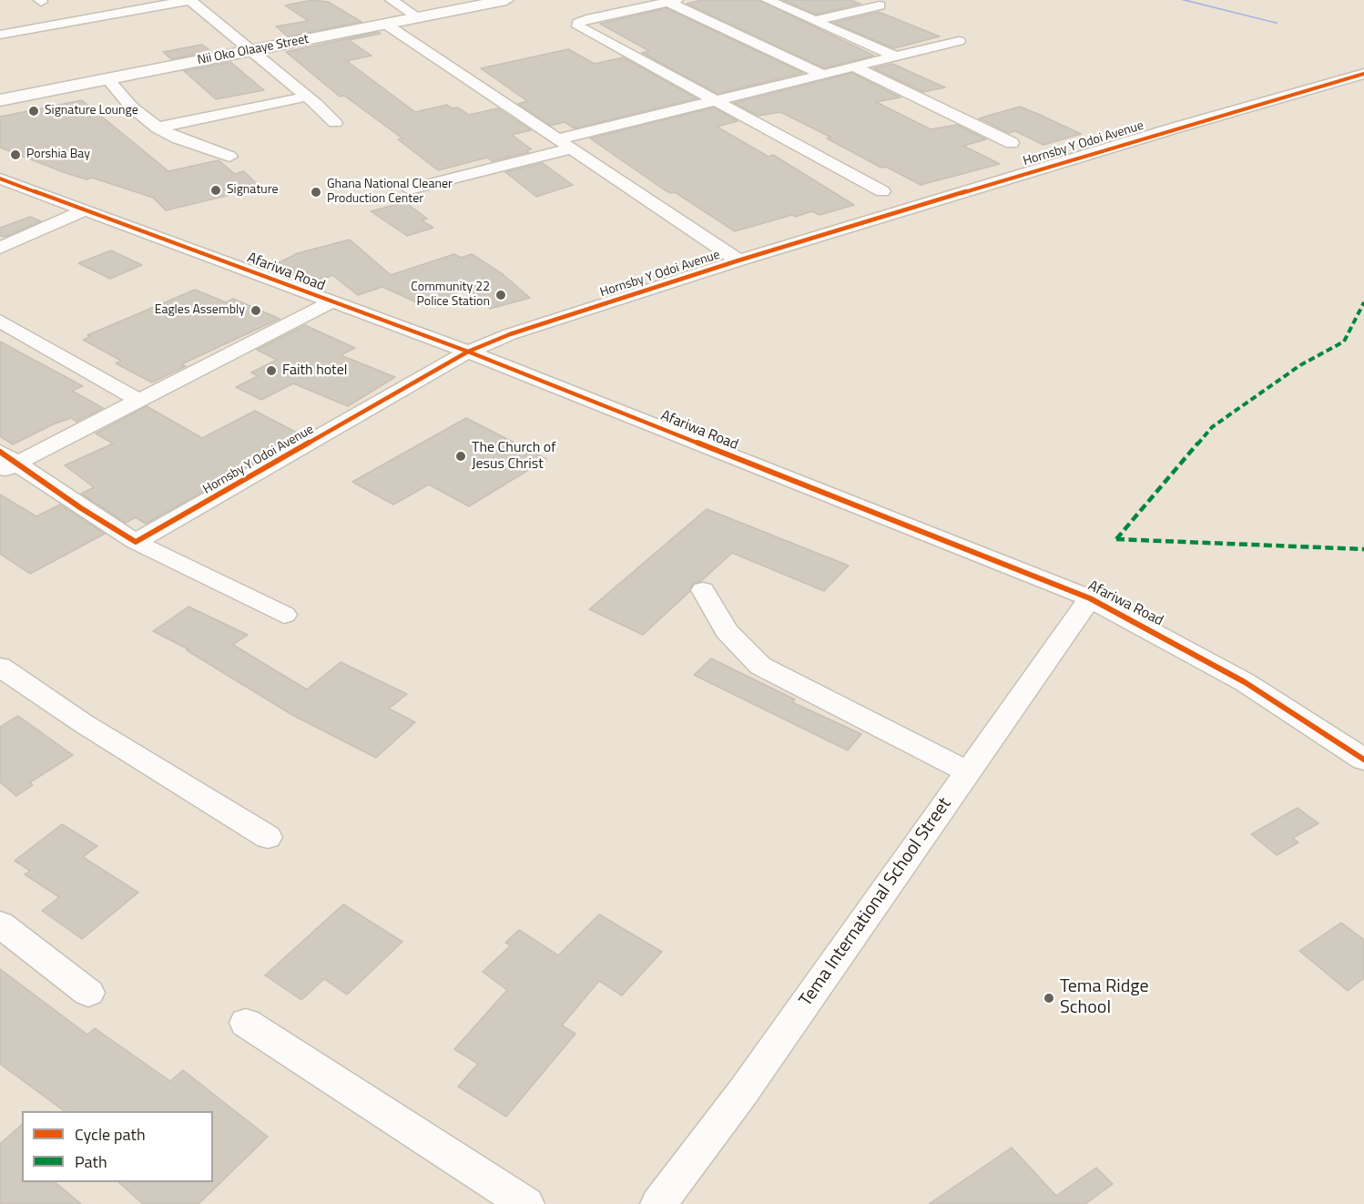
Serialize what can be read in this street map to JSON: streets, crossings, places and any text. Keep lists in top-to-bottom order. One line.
{"streets":{"street":["Nii Oko Olaaye Street","Hornsby Y Odoi Avenue","Afariwa Road","Tema International School Street"]},"crossings":[["Hornsby Y Odoi Avenue","Afariwa Road"],["Afariwa Road","Tema International School Street"]],"places":["Signature Lounge","Porshia Bay","Signature","Ghana National Cleaner Production Center","Community 22 Police Station","Eagles Assembly","Faith hotel","The Church of Jesus Christ","Tema Ridge School"],"legend":["Cycle path","Path"]}
